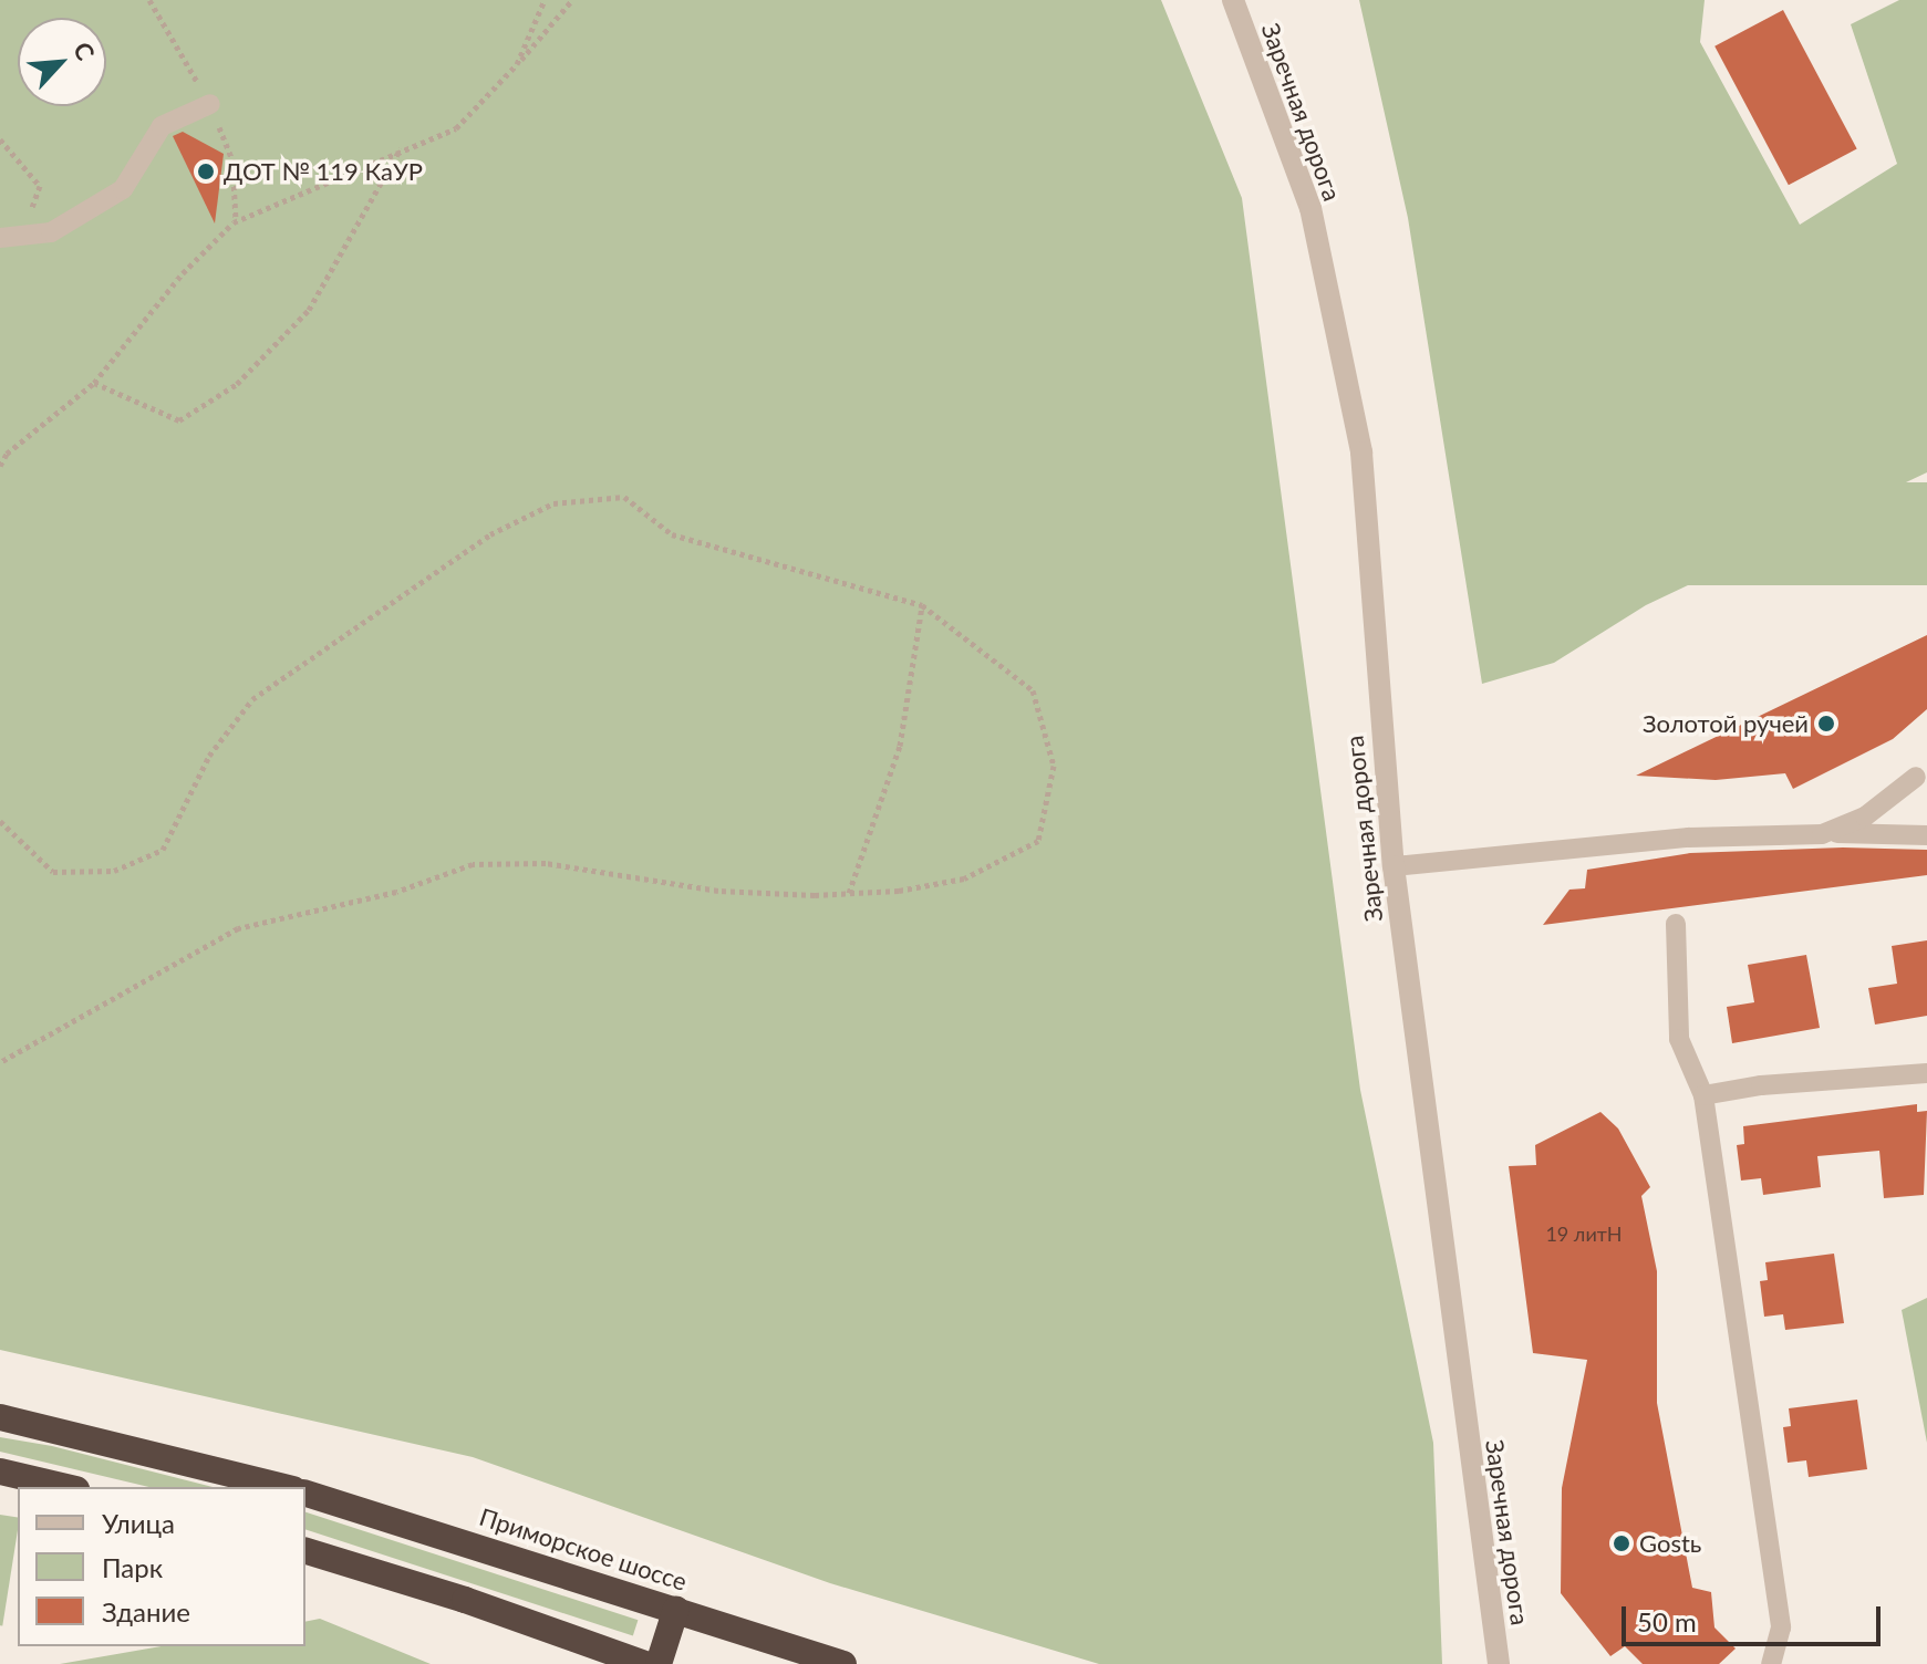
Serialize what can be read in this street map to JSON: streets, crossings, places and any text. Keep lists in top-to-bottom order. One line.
{"streets":{"highway":["Приморское шоссе"],"street":["Заречная дорога"]},"places":["ДОТ № 119 КаУР","Золотой ручей","Gostь"],"house_numbers":["19 литН"],"legend":["Улица","Парк","Здание"],"scale_bar":"50 m","north":"top right"}
